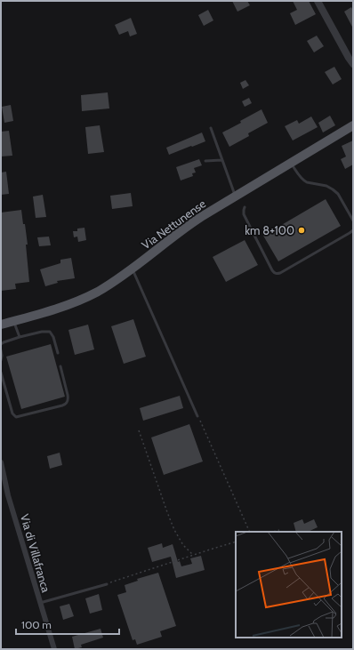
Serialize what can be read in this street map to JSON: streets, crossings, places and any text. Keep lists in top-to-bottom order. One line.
{"streets":{"main road":["Via Nettunense"],"street":["Via di Villafranca"]},"places":["km 8+100"],"scale_bar":"100 m"}
